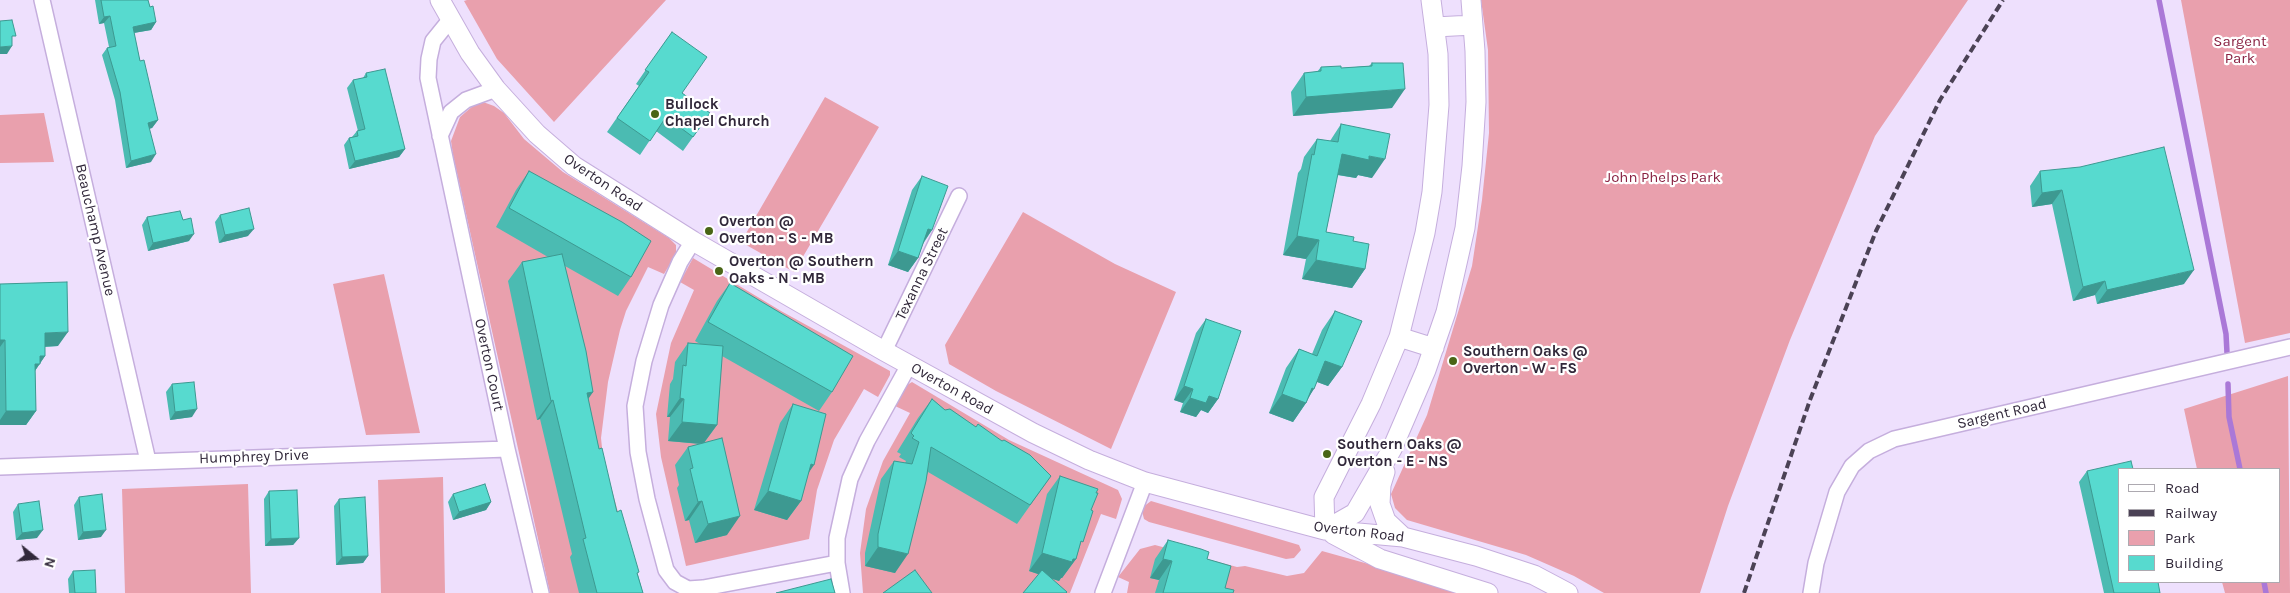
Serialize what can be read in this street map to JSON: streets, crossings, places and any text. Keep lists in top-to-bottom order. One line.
{"streets":{"street":["Overton Road","Beauchamp Avenue","Texanna Street","Overton Court","Sargent Road","Humphrey Drive"]},"crossings":[["Overton Road","Texanna Street"],["Overton Road","Overton Court"],["Beauchamp Avenue","Humphrey Drive"],["Overton Court","Humphrey Drive"]],"parks":["Sargent Park","John Phelps Park"],"places":["Bullock Chapel Church","Overton @ Overton - S - MB","Overton @ Southern Oaks - N - MB","Southern Oaks @ Overton - W - FS","Southern Oaks @ Overton - E - NS"],"legend":["Road","Railway","Park","Building"],"north":"right"}
